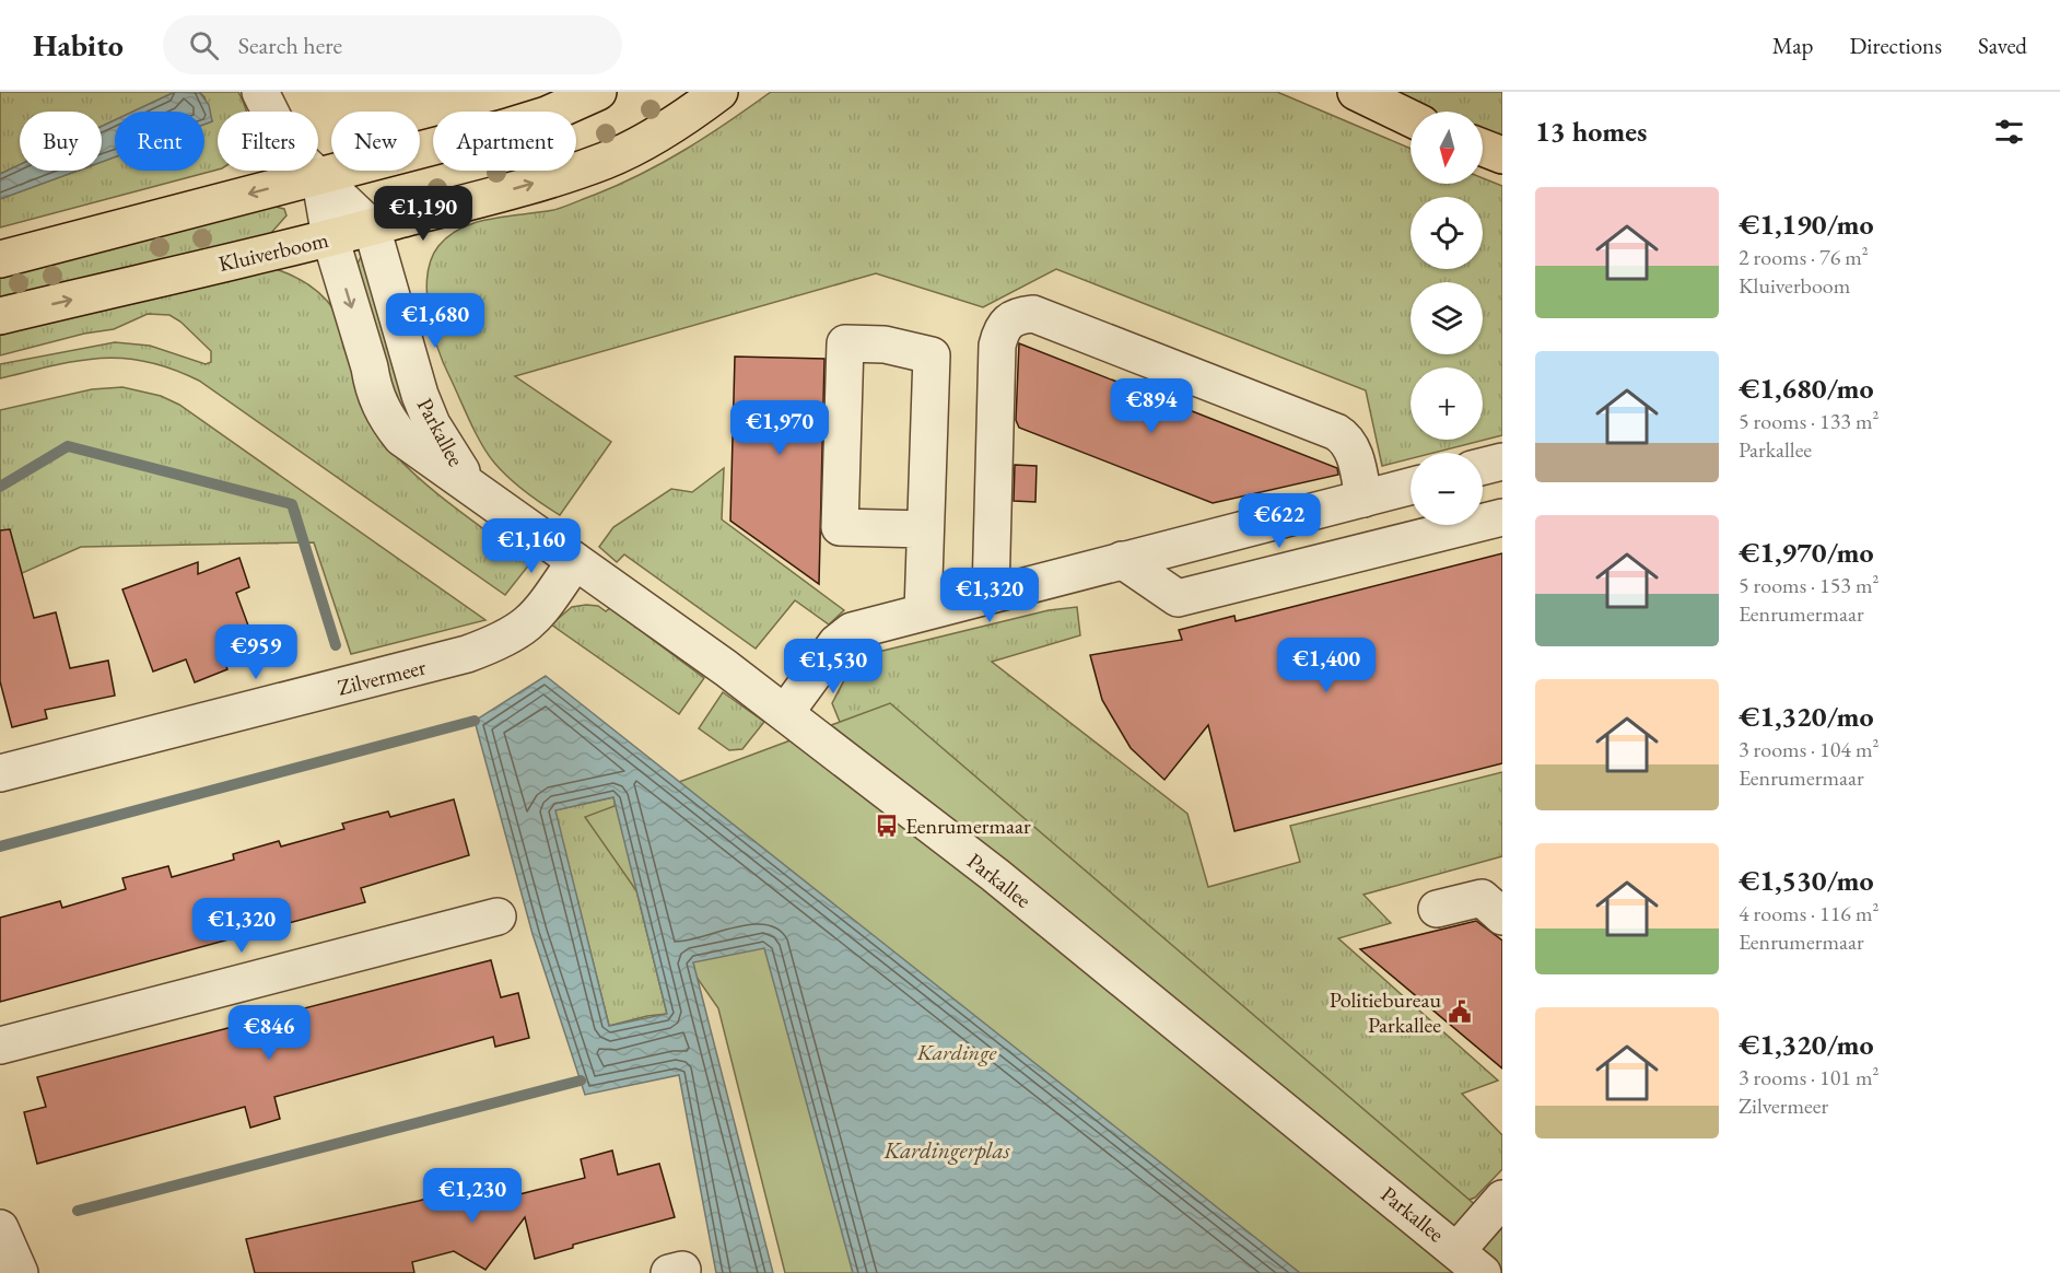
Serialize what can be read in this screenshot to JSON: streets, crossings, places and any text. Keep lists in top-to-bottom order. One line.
{"streets":{"main road":["Kluiverboom"],"street":["Parkallee","Zilvermeer"]},"crossings":[["Kluiverboom","Parkallee"],["Parkallee","Zilvermeer"]],"water":["Kardingerplas"],"parks":["Kardinge"],"places":{"bus stop":["Eenrumermaar"],"public building":["Politiebureau Parkallee"]},"north":"bottom","page":{"header":"Habito","search":"Search here","nav":["Map","Directions","Saved"],"heading":"13 homes","map_buttons":["+","−"],"chip":["Buy","Rent","Filters","New","Apartment"],"list":[{"name":"€1,190/mo","note":"2 rooms · 76 m² · Kluiverboom"},{"name":"€1,680/mo","note":"5 rooms · 133 m² · Parkallee"},{"name":"€1,970/mo","note":"5 rooms · 153 m² · Eenrumermaar"},{"name":"€1,320/mo","note":"3 rooms · 104 m² · Eenrumermaar"},{"name":"€1,530/mo","note":"4 rooms · 116 m² · Eenrumermaar"},{"name":"€1,320/mo","note":"3 rooms · 101 m² · Zilvermeer"}],"price":["€1,190","€1,680","€894","€1,970","€622","€1,160","€1,320","€959","€1,400","€1,530","€1,320","€846","€1,230"]}}
